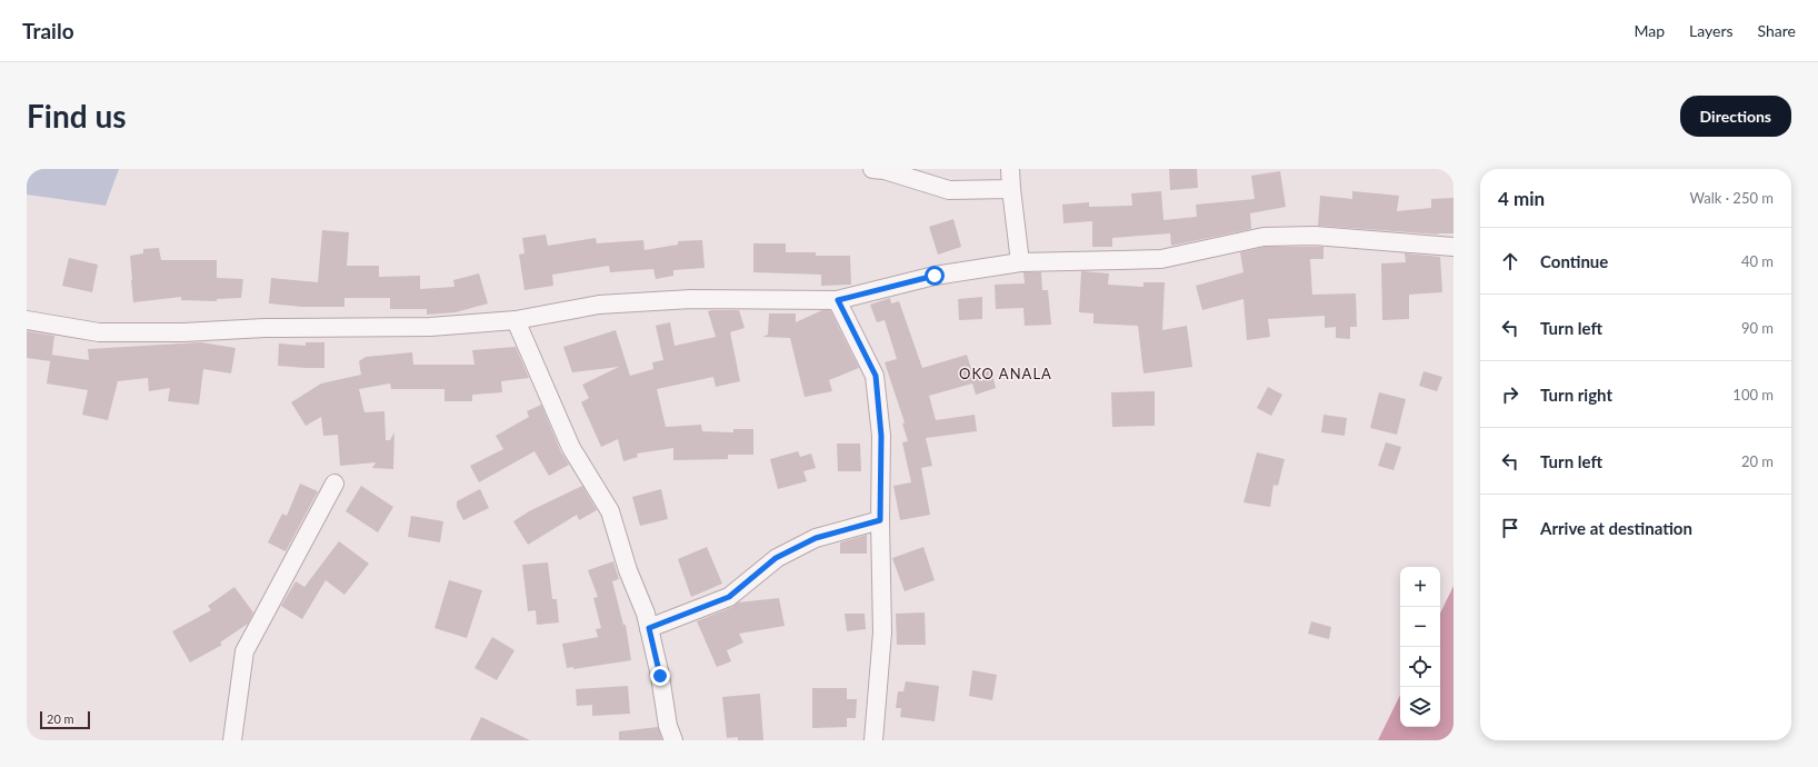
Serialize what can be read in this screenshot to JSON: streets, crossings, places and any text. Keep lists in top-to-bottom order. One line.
{"districts":["OKO ANALA"],"scale_bar":"20 m","page":{"header":"Trailo","nav":["Map","Layers","Share"],"buttons":"Directions","title":"Find us","heading":["4 min","Walk · 250 m"],"list":[["Continue","40 m"],["Turn left","90 m"],["Turn right","100 m"],["Turn left","20 m"],"Arrive at destination"],"map_buttons":["+","−"],"scale":"20 m"}}
